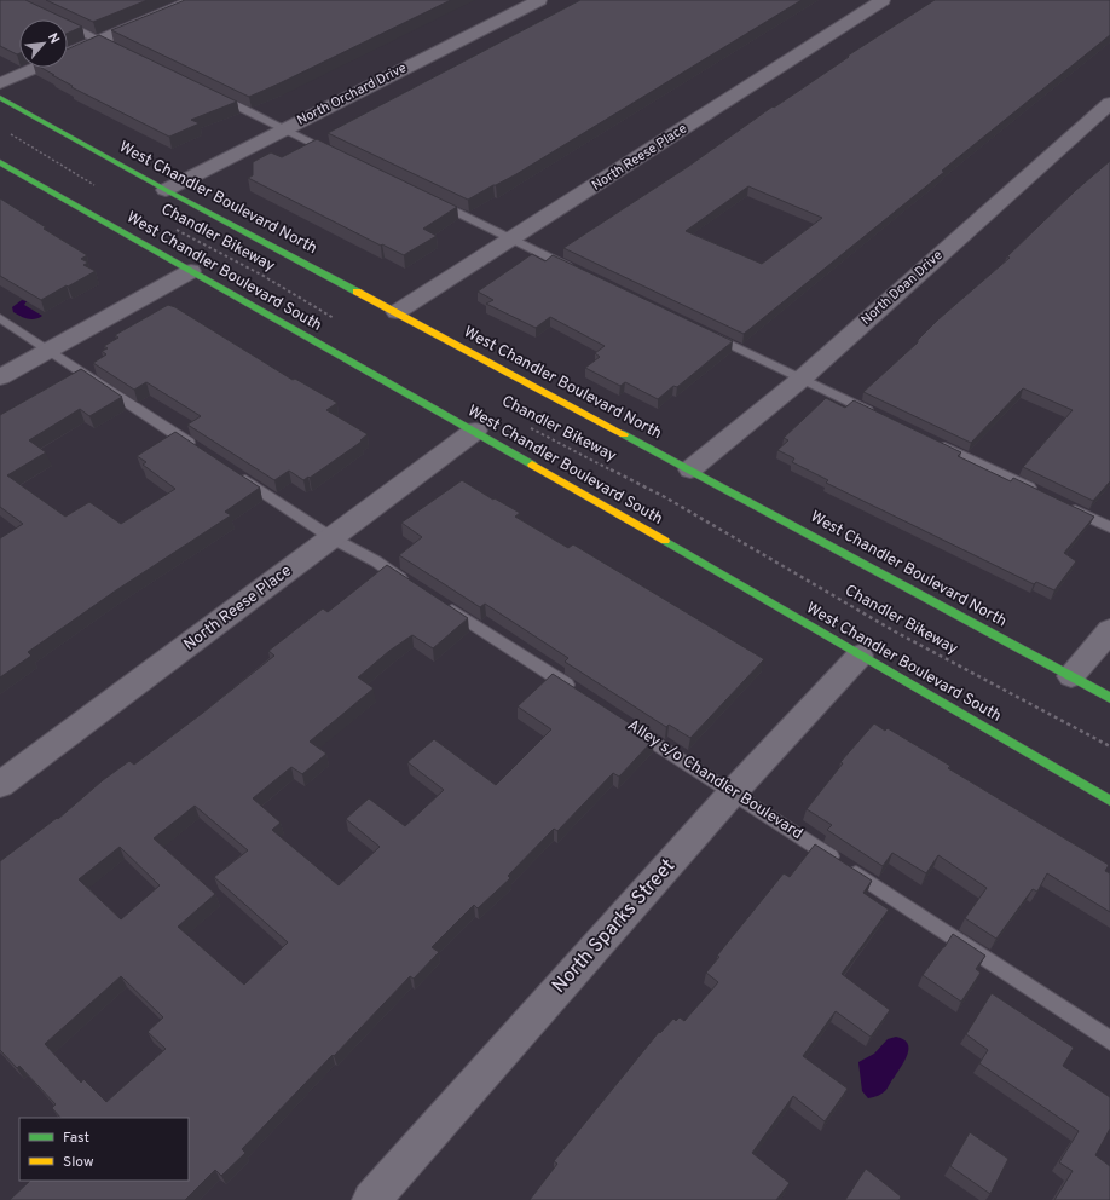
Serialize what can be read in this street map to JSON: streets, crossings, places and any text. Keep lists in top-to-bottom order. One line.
{"streets":{"main road":["West Chandler Boulevard North","West Chandler Boulevard South"],"street":["North Orchard Drive","North Reese Place","North Doan Drive","North Sparks Street"],"lane":["Alley s/o Chandler Boulevard"],"path":["Chandler Bikeway"]},"crossings":[["North Orchard Drive","West Chandler Boulevard North"],["North Reese Place","West Chandler Boulevard North"],["North Reese Place","West Chandler Boulevard South"],["West Chandler Boulevard North","North Doan Drive"],["West Chandler Boulevard South","North Sparks Street"],["Alley s/o Chandler Boulevard","North Sparks Street"]],"legend":["Fast","Slow"],"north":"top right"}
